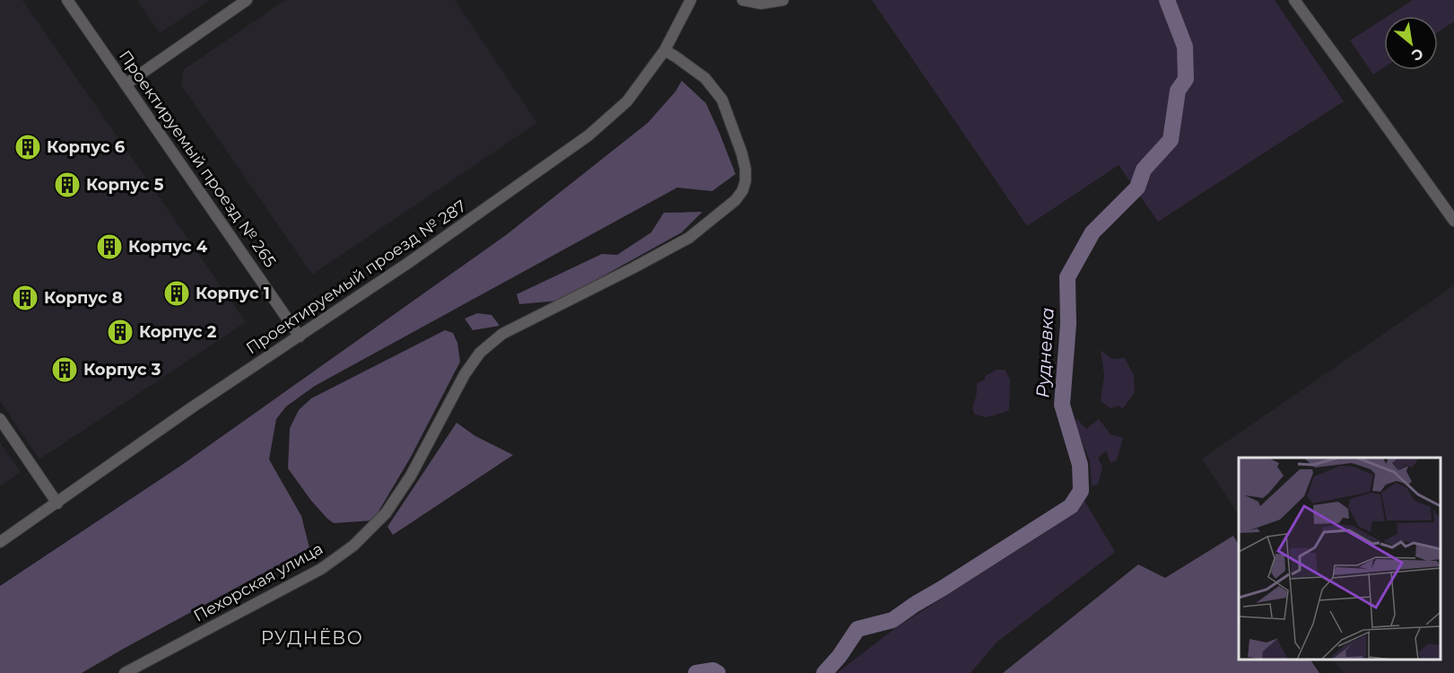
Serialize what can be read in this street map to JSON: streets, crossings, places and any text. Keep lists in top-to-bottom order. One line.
{"streets":{"street":["Проектируемый проезд № 265","Проектируемый проезд № 287","Пехорская улица"]},"crossings":[["Проектируемый проезд № 265","Проектируемый проезд № 287"],["Проектируемый проезд № 287","Пехорская улица"]],"districts":["РУДНЁВО"],"water":["Рудневка"],"places":{"building":["Корпус 6","Корпус 5","Корпус 4","Корпус 1","Корпус 8","Корпус 2","Корпус 3"]},"north":"bottom right"}
